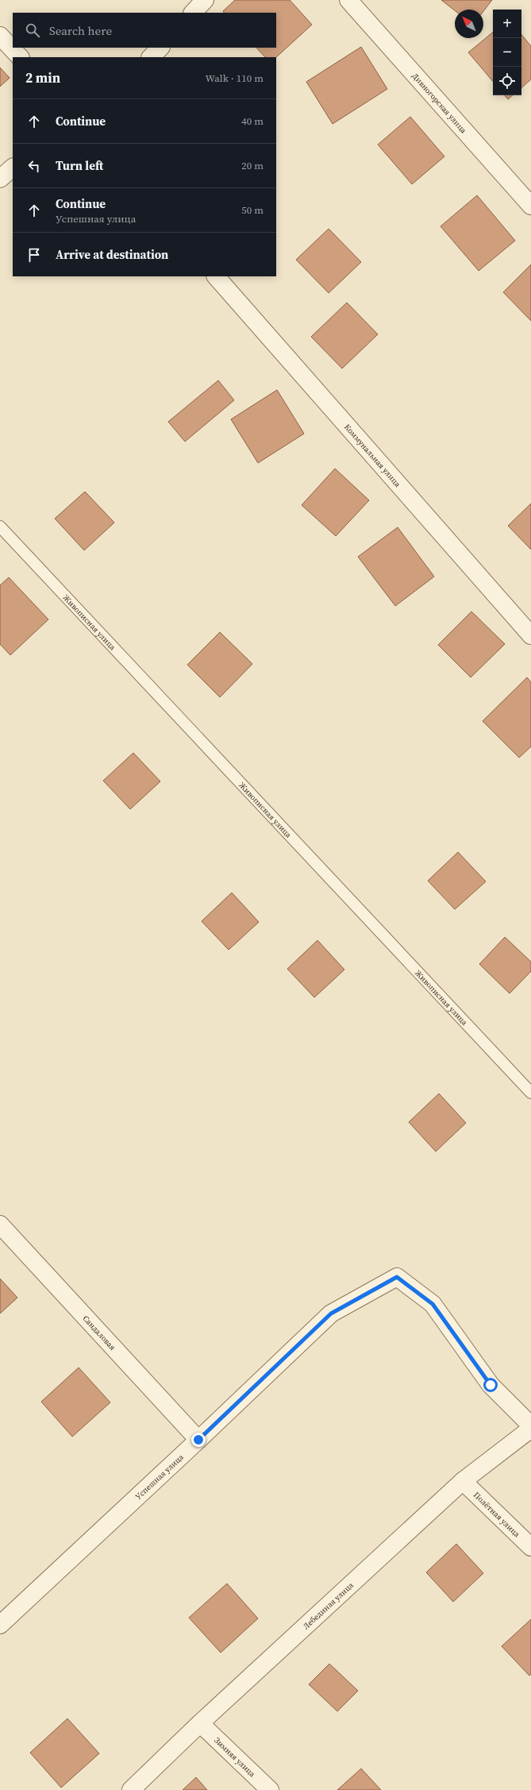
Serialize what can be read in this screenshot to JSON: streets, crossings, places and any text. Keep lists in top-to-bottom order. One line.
{"streets":{"street":["Дивногорская улица","Коммунальная улица","Сандаловая","Успешная улица","Полётная улица","Лебединая улица","Зимняя улица"],"lane":["Живописная улица"]},"crossings":[["Сандаловая","Успешная улица"],["Полётная улица","Лебединая улица"],["Лебединая улица","Зимняя улица"]],"north":"top left","page":{"map_buttons":["+","−"],"search":"Search here","heading":["2 min","Walk · 110 m"],"list":[["Continue","40 m"],["Turn left","20 m"],["Continue","Успешная улица","50 m"],"Arrive at destination"]}}
